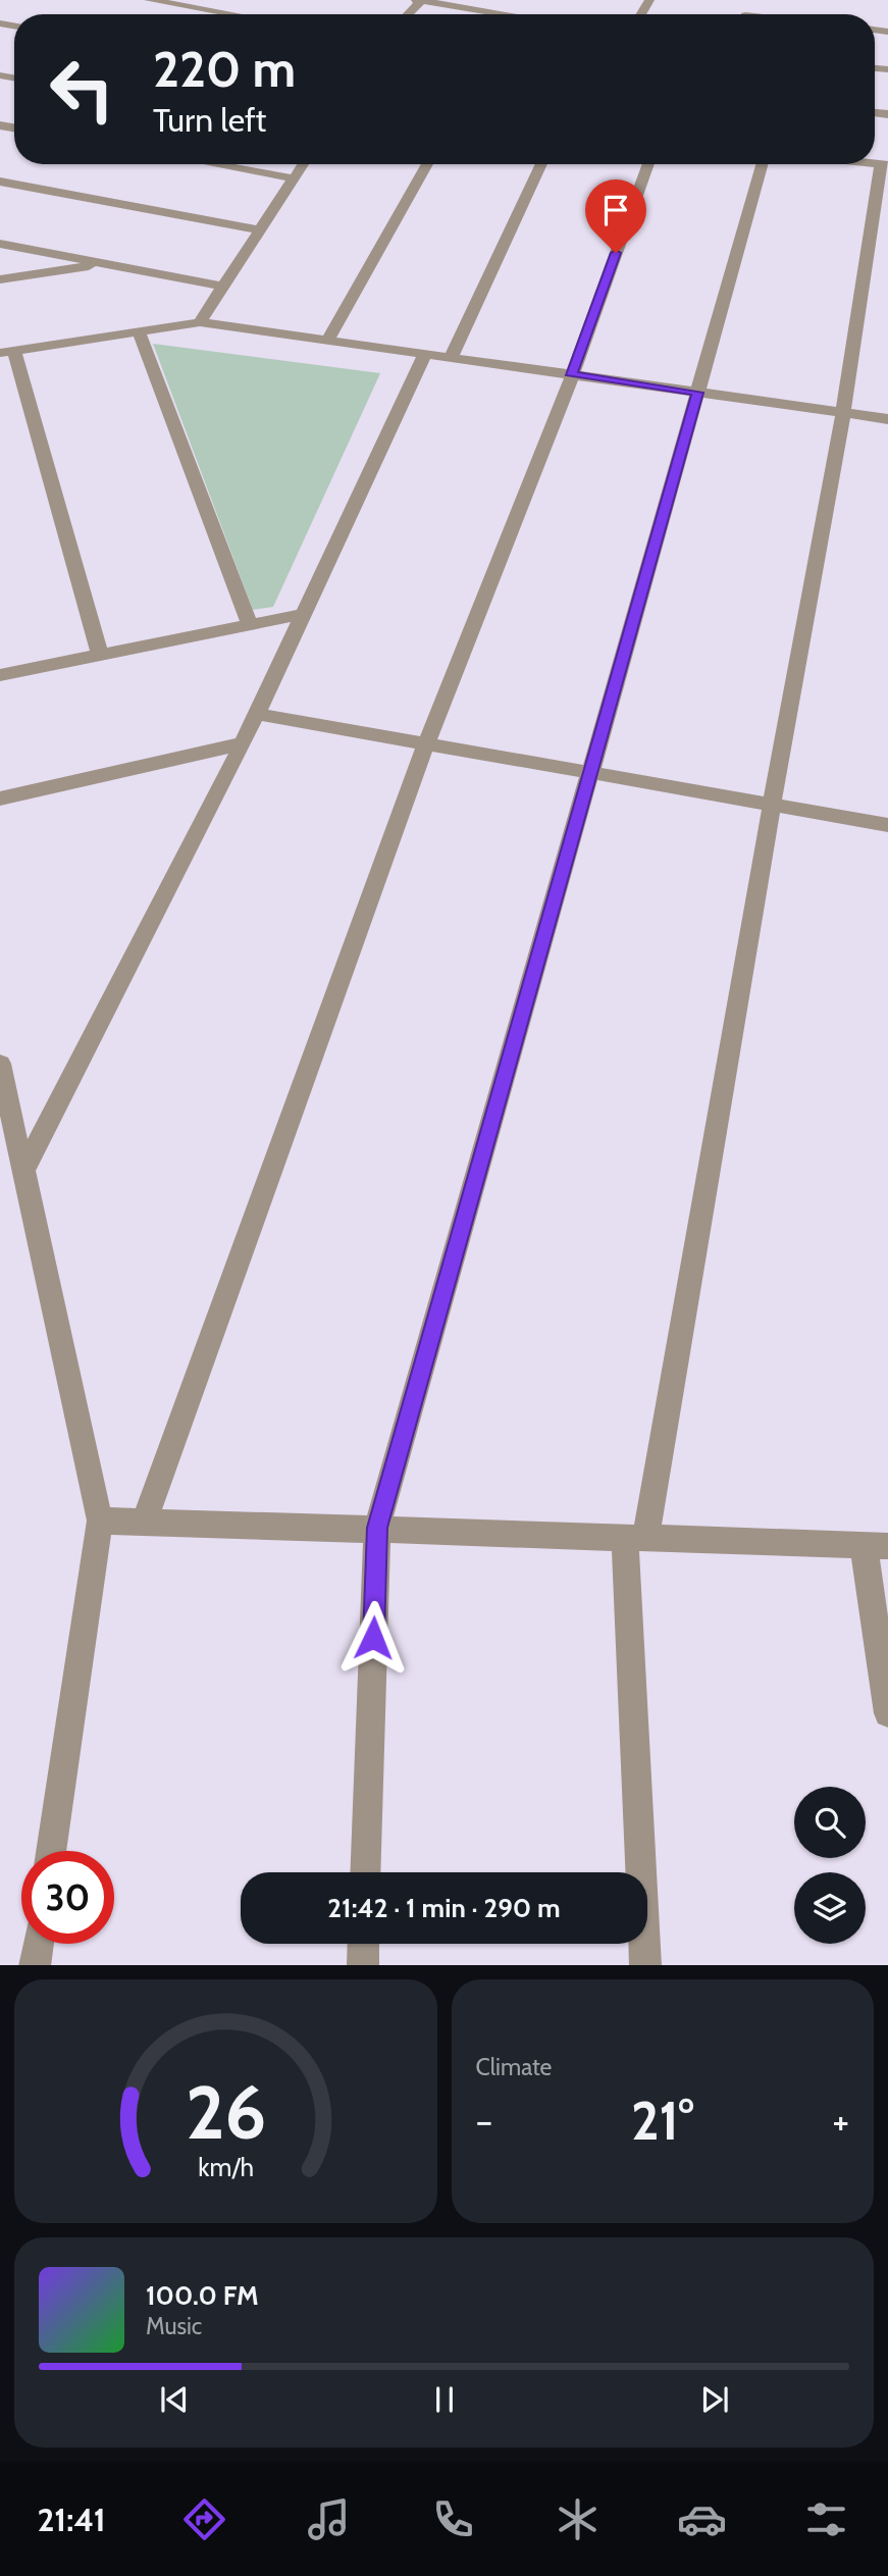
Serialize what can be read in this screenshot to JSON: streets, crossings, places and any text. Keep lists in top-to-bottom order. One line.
{"page":{"turn":["220 m","Turn left"],"limit":"30","trip":"21:42 · 1 min · 290 m","tile":"Climate","heat":["−","21°","+"],"song":["100.0 FM","Music"],"tabs":"21:41","gauge":["26","km/h"]}}
